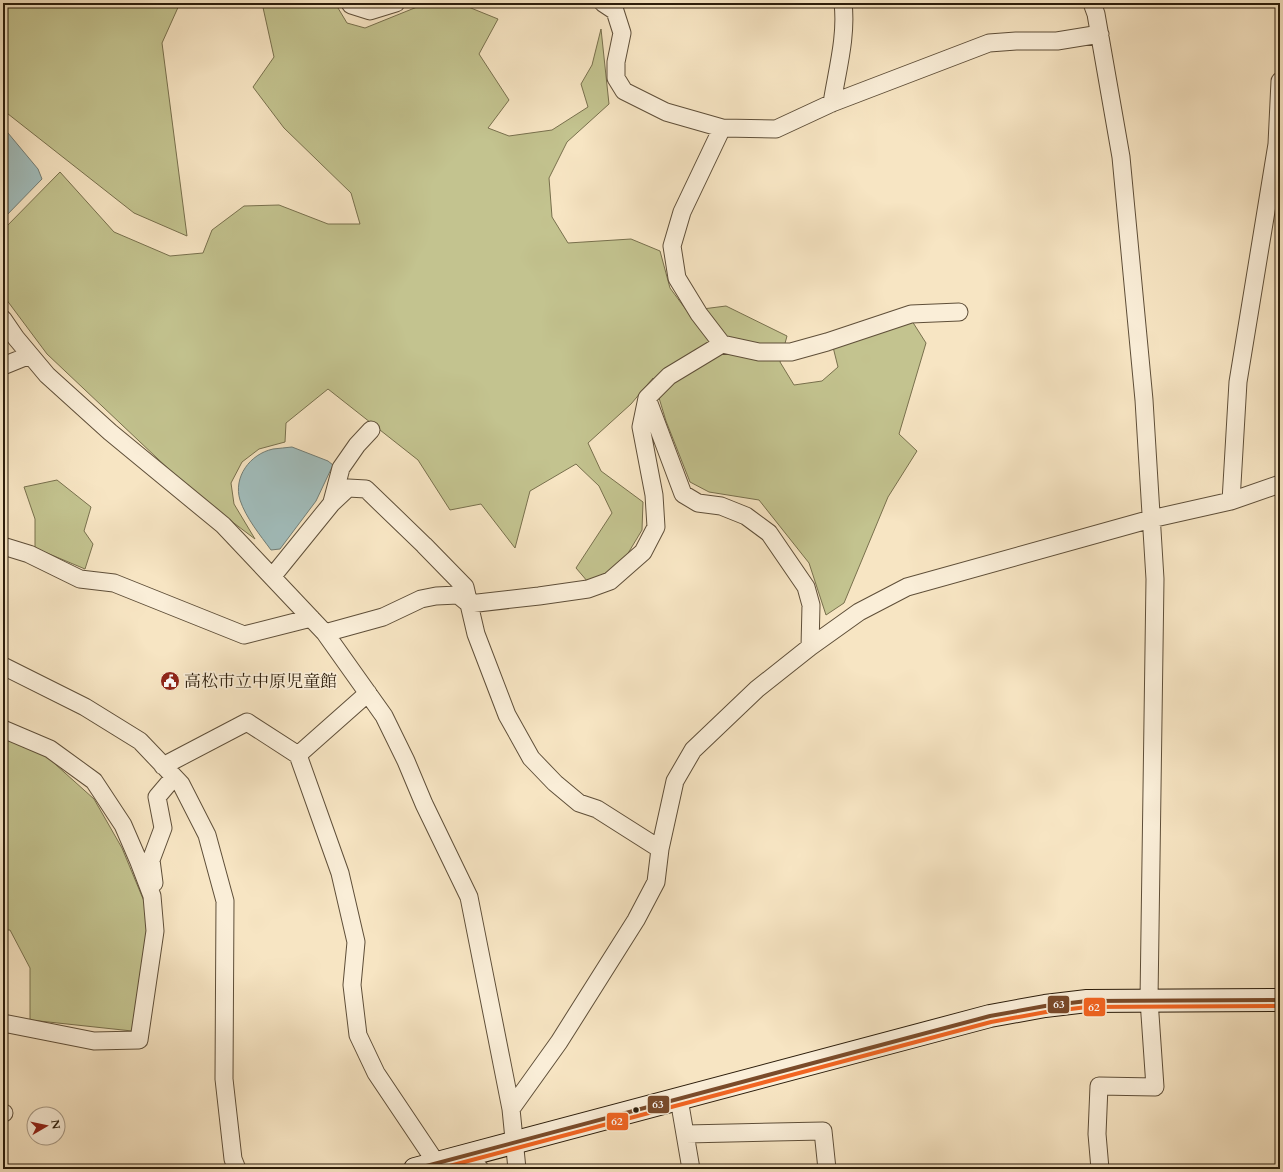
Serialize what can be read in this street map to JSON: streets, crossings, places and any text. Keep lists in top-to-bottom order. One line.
{"places":{"public building":["高松市立中原児童館"]},"lines":["transit line 63","transit line 62"],"north":"right"}
